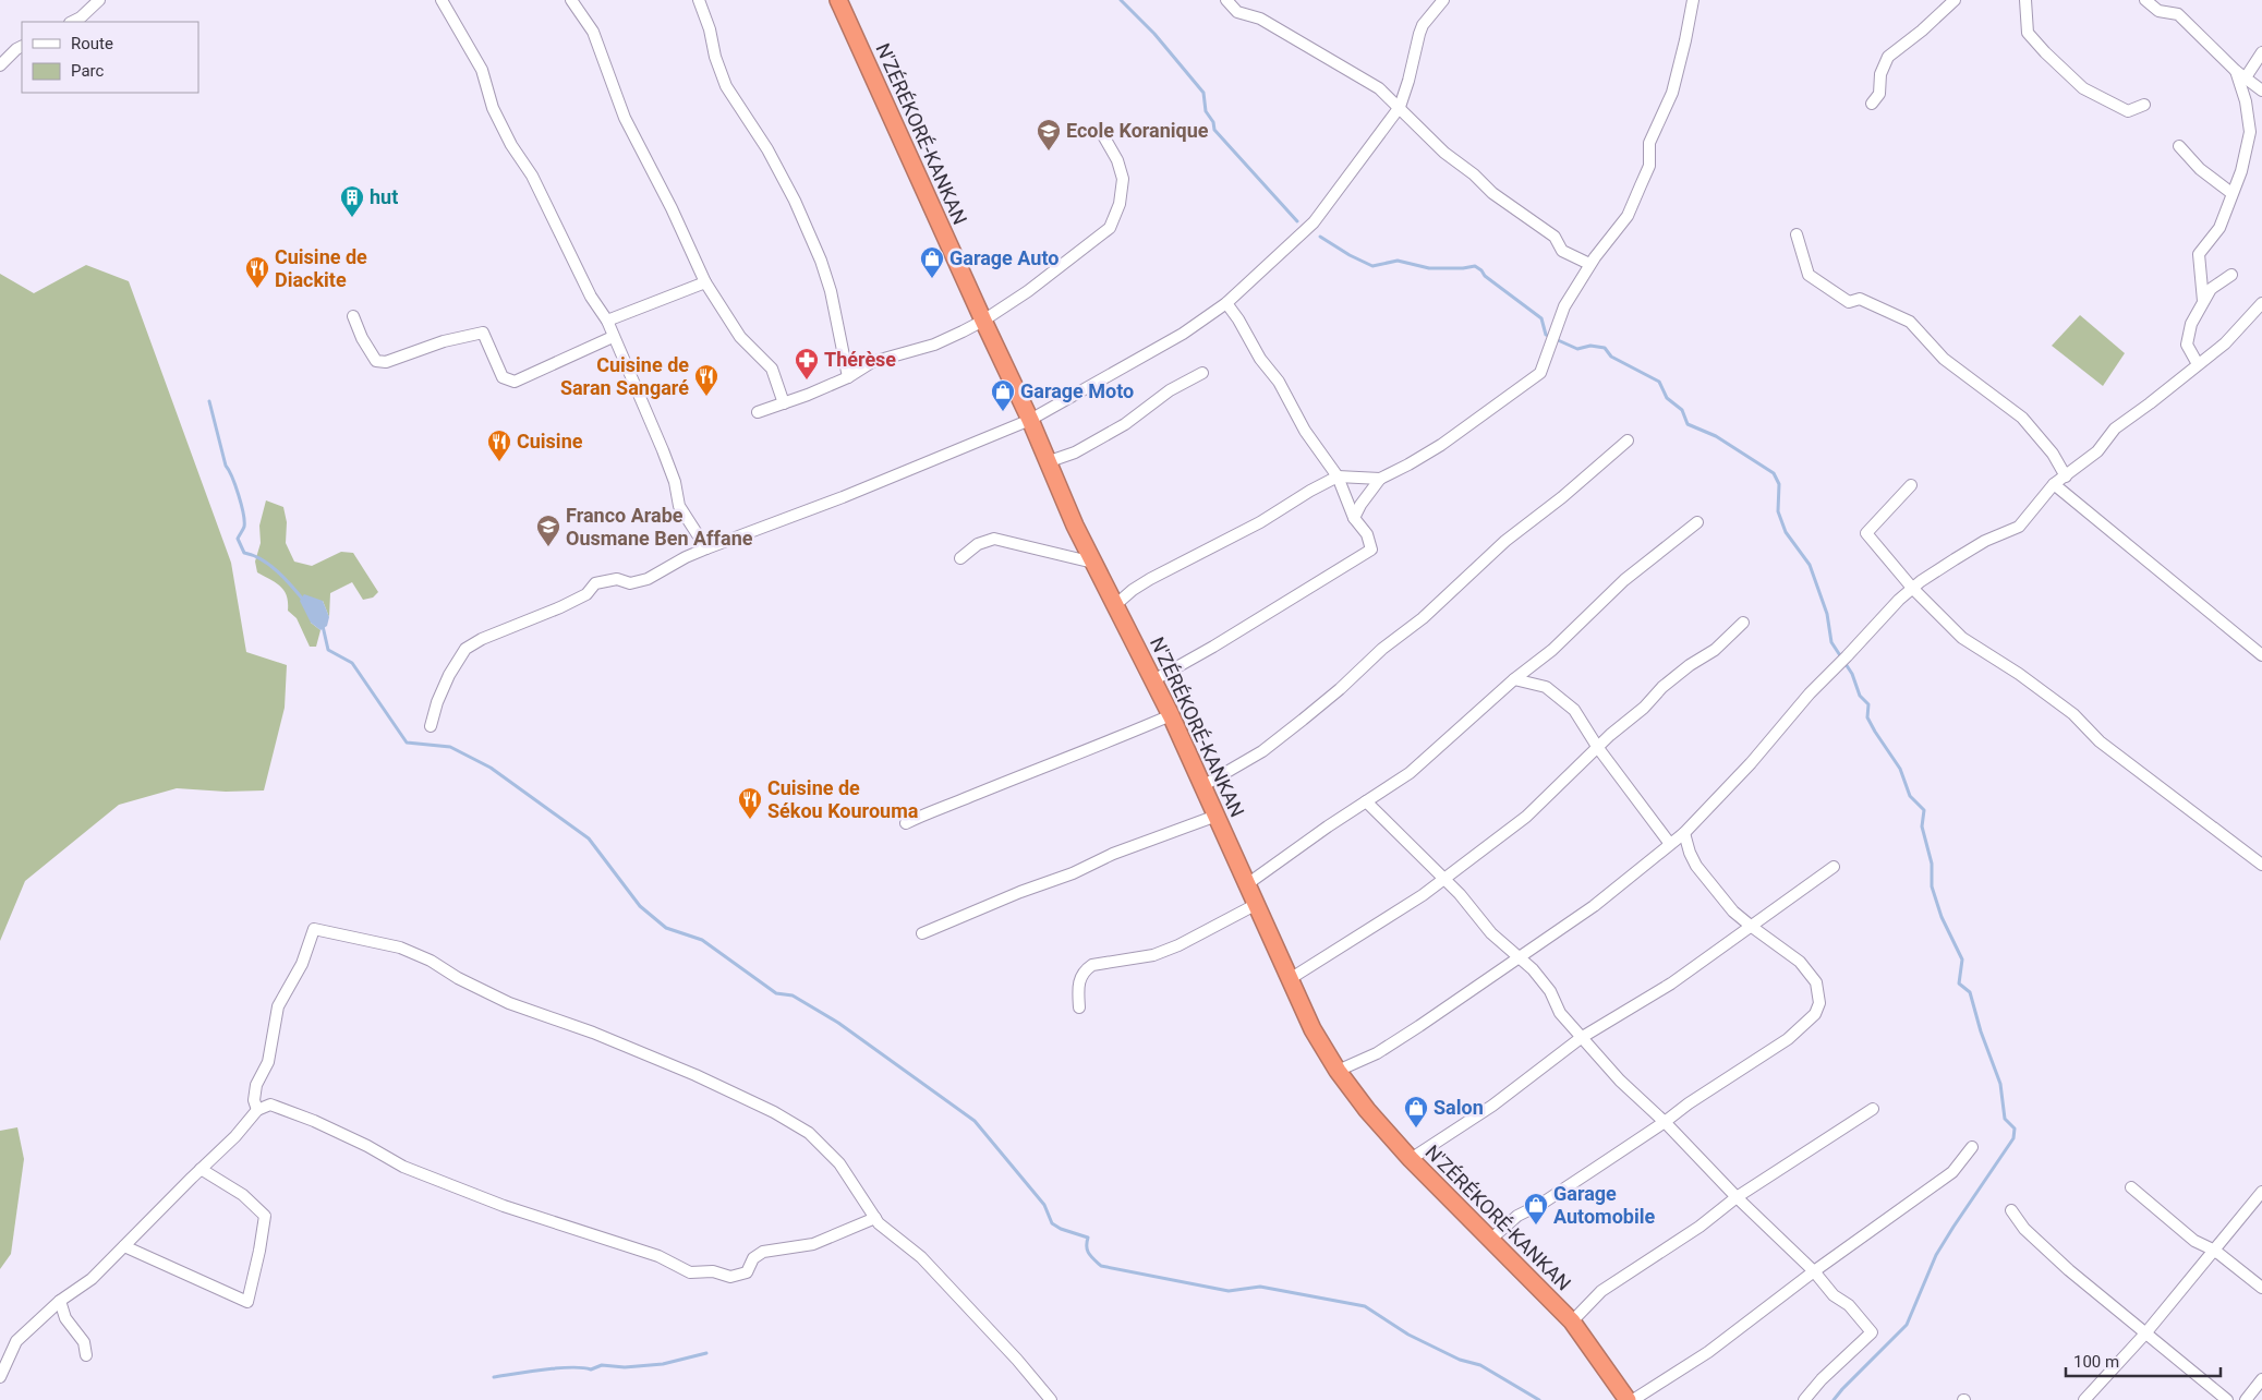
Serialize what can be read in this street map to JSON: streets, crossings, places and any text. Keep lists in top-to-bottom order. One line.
{"streets":{"highway":["N'ZÉRÉKORÉ-KANKAN"]},"places":{"school or university":["Ecole Koranique","Franco Arabe Ousmane Ben Affane"],"building":["hut"],"shop":["Garage Auto","Garage Moto","Salon","Garage Automobile"],"restaurant":["Cuisine de Diackite","Cuisine de Saran Sangaré","Cuisine","Cuisine de Sékou Kourouma"],"pharmacy":["Thérèse"]},"legend":["Route","Parc"],"scale_bar":"100 m"}
